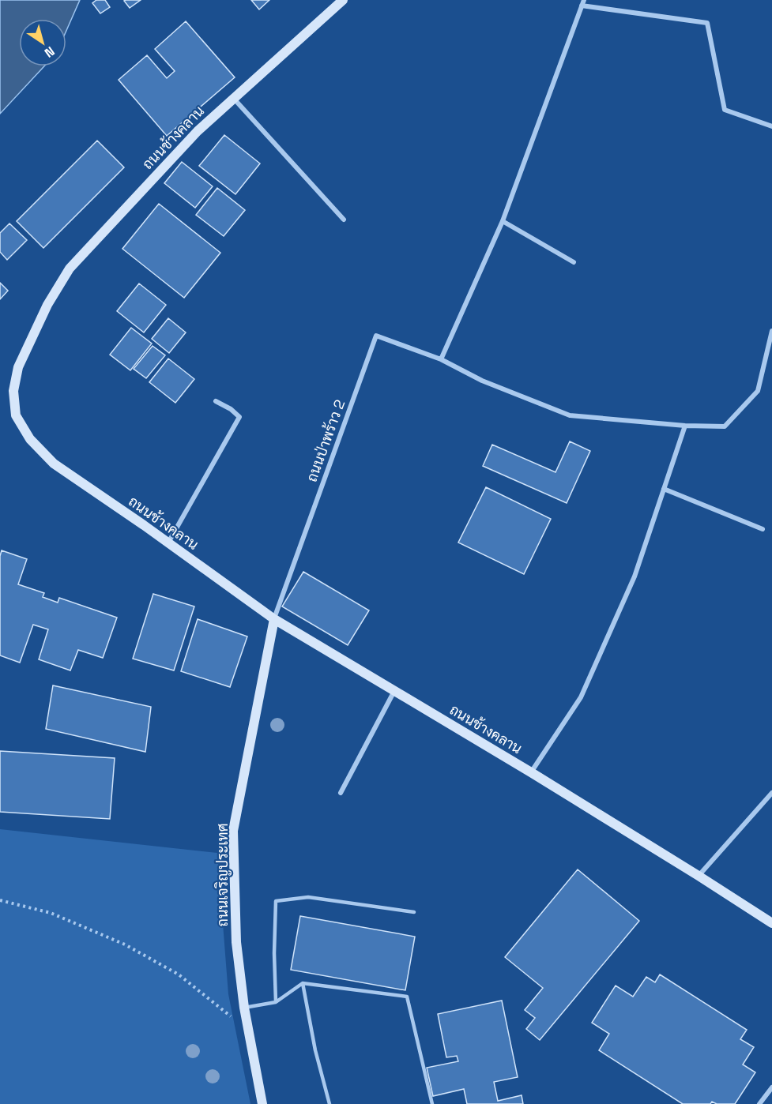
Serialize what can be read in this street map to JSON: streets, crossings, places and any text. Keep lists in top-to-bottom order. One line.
{"streets":{"street":["ถนนช้างคลาน","ถนนป่าพร้าว 2","ถนนเจริญประเทศ"]},"crossings":[["ถนนช้างคลาน","ถนนป่าพร้าว 2"],["ถนนช้างคลาน","ถนนเจริญประเทศ"],["ถนนป่าพร้าว 2","ถนนเจริญประเทศ"]],"north":"bottom right"}
